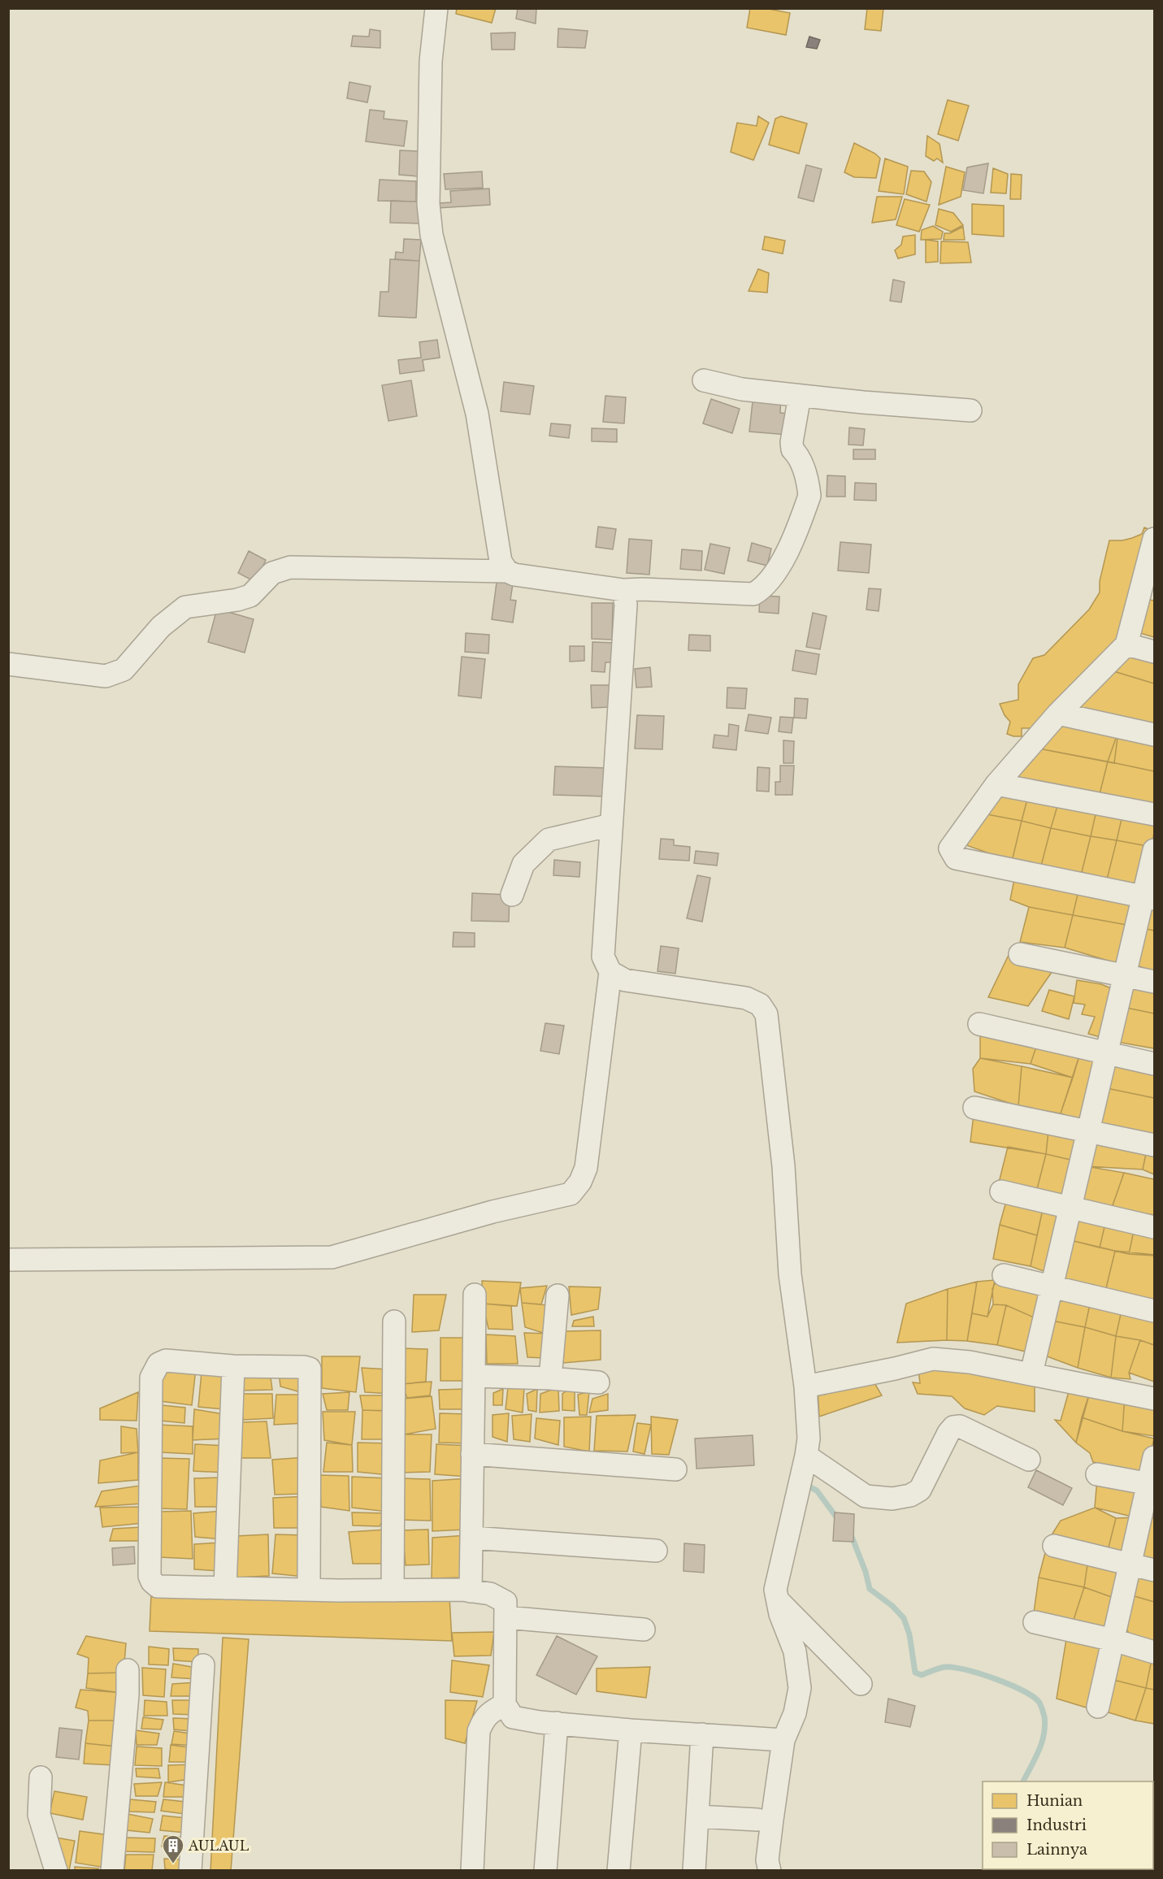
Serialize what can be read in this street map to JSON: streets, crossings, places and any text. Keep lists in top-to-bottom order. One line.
{"places":{"building":["AULAUL"]},"legend":["Hunian","Industri","Lainnya"]}
